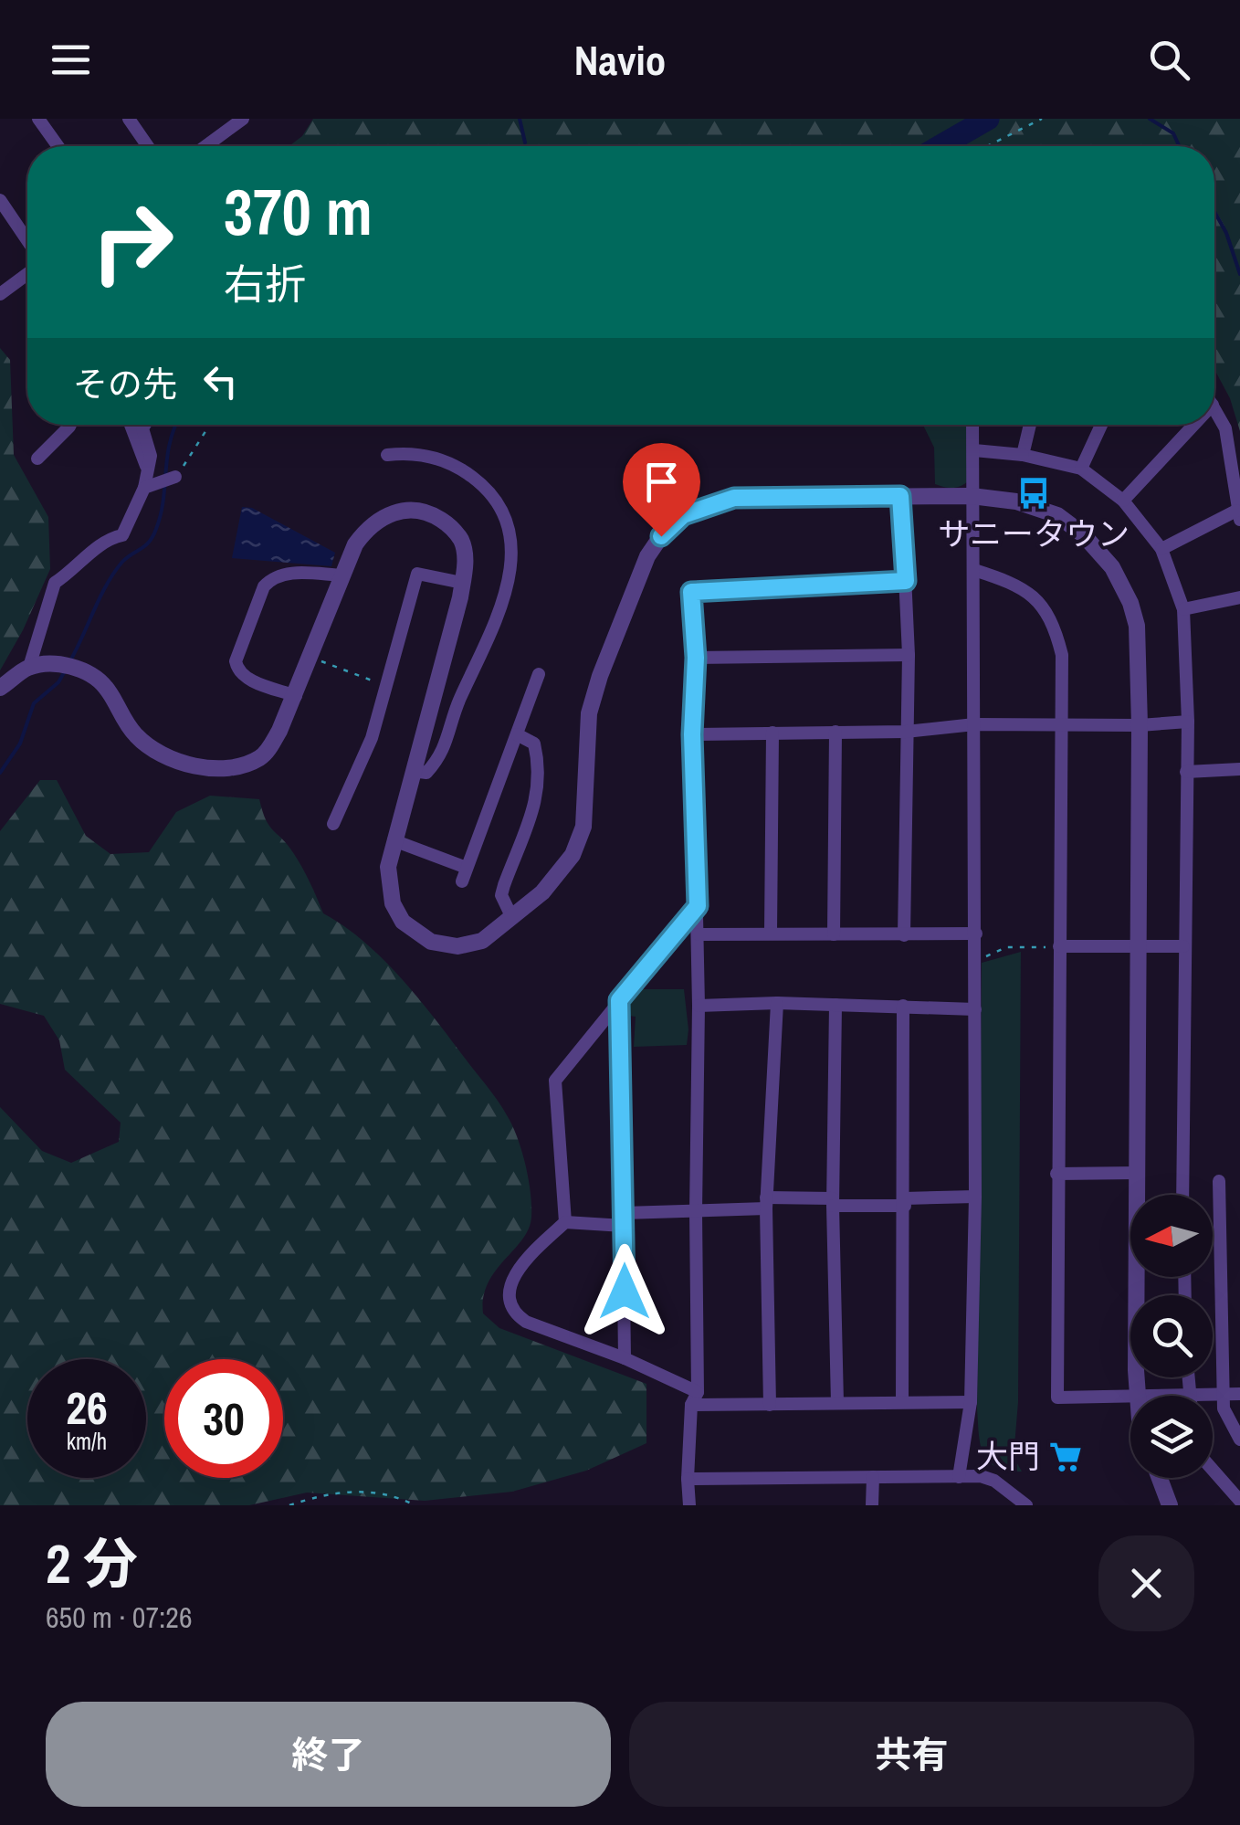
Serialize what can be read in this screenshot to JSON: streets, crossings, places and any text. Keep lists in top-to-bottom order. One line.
{"places":{"bus stop":["サニータウン"],"supermarket":["大門"]},"north":"left","page":{"header":"Navio","turn":["370 m","右折"],"then":"その先","speed":"26 km/h","limit":"30","heading":["2 分","650 m · 07:26"],"buttons":["終了","共有"]}}
